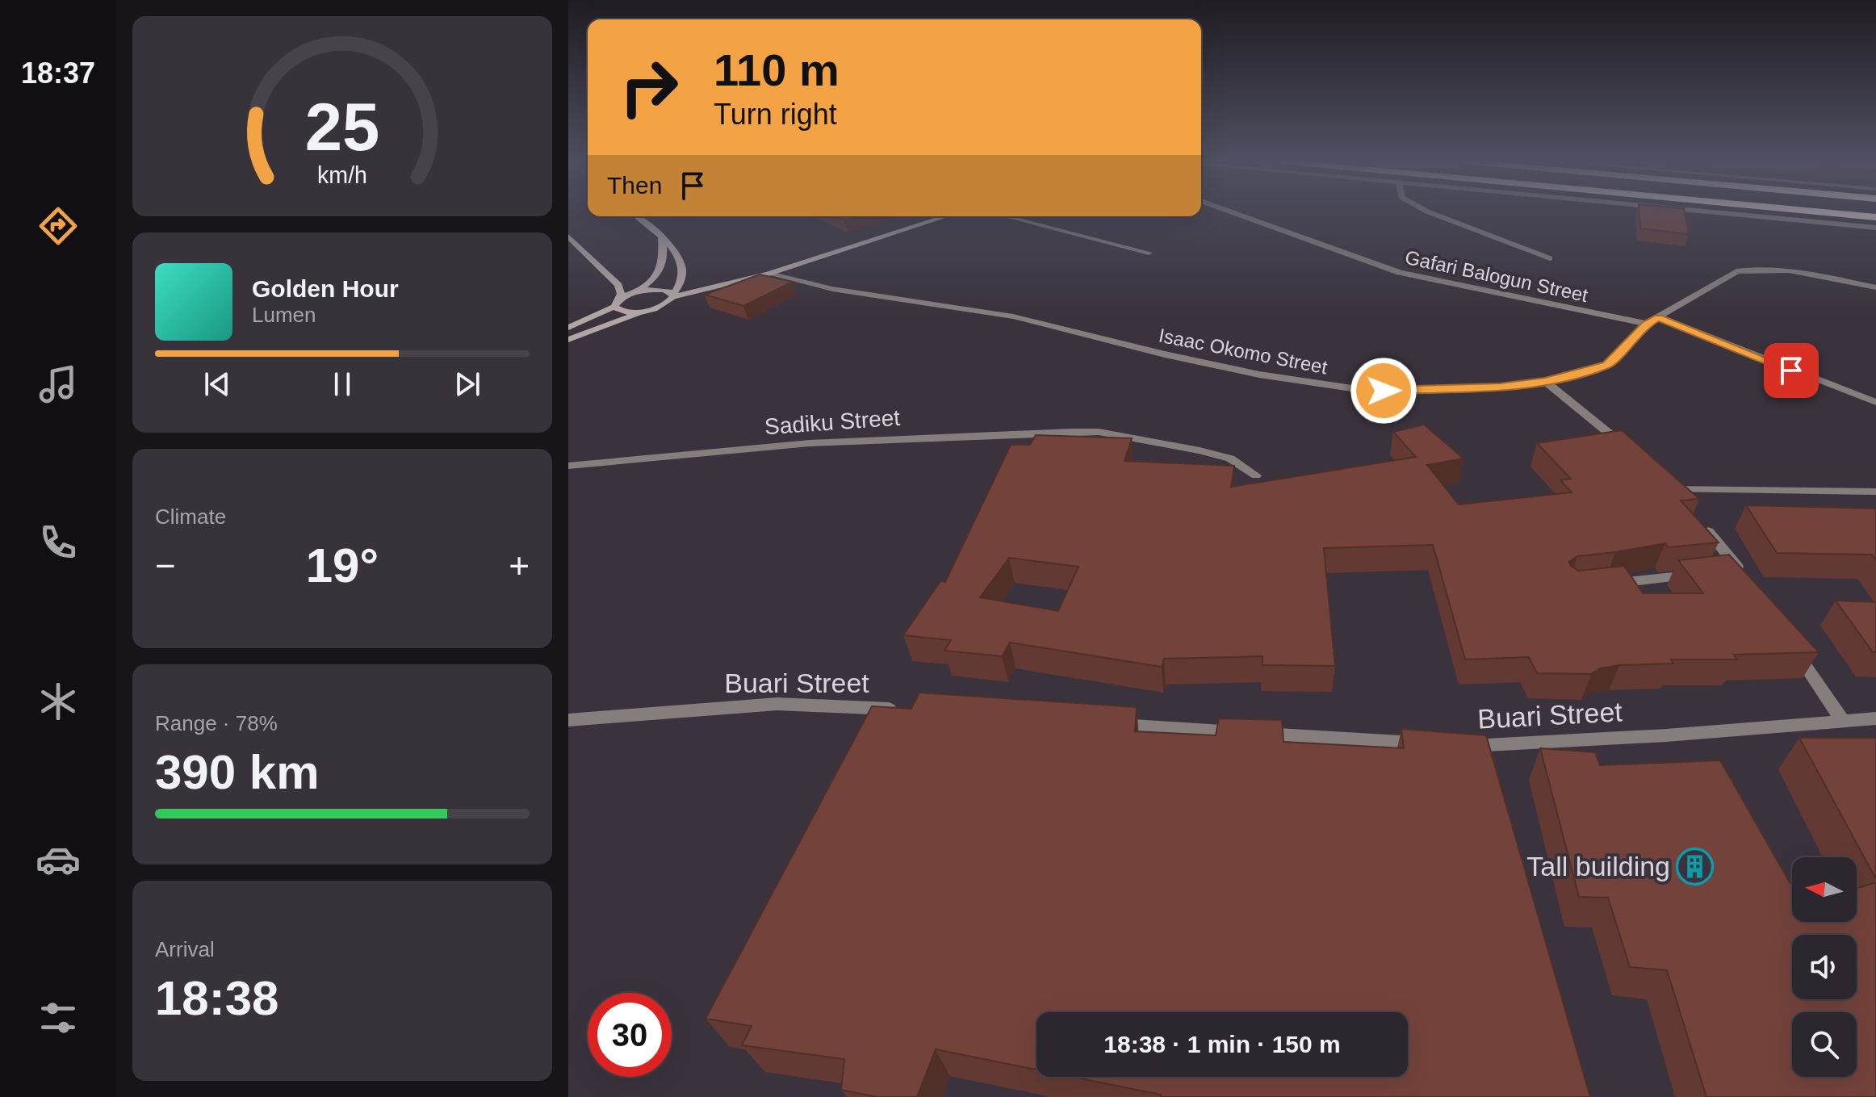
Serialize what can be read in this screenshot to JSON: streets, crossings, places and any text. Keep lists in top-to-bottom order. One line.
{"streets":{"street":["Gafari Balogun Street","Isaac Okomo Street","Sadiku Street","Buari Street"]},"crossings":[["Gafari Balogun Street","Isaac Okomo Street"]],"places":{"building":["Tall building"]},"north":"left","page":{"tabs":"18:37","turn":["110 m","Turn right"],"then":"Then","song":["Golden Hour","Lumen"],"tile":["Climate",["Range · 78%","390 km"],["Arrival","18:38"]],"heat":["−","19°","+"],"limit":"30","trip":"18:38 · 1 min · 150 m","gauge":["25","km/h"]}}
